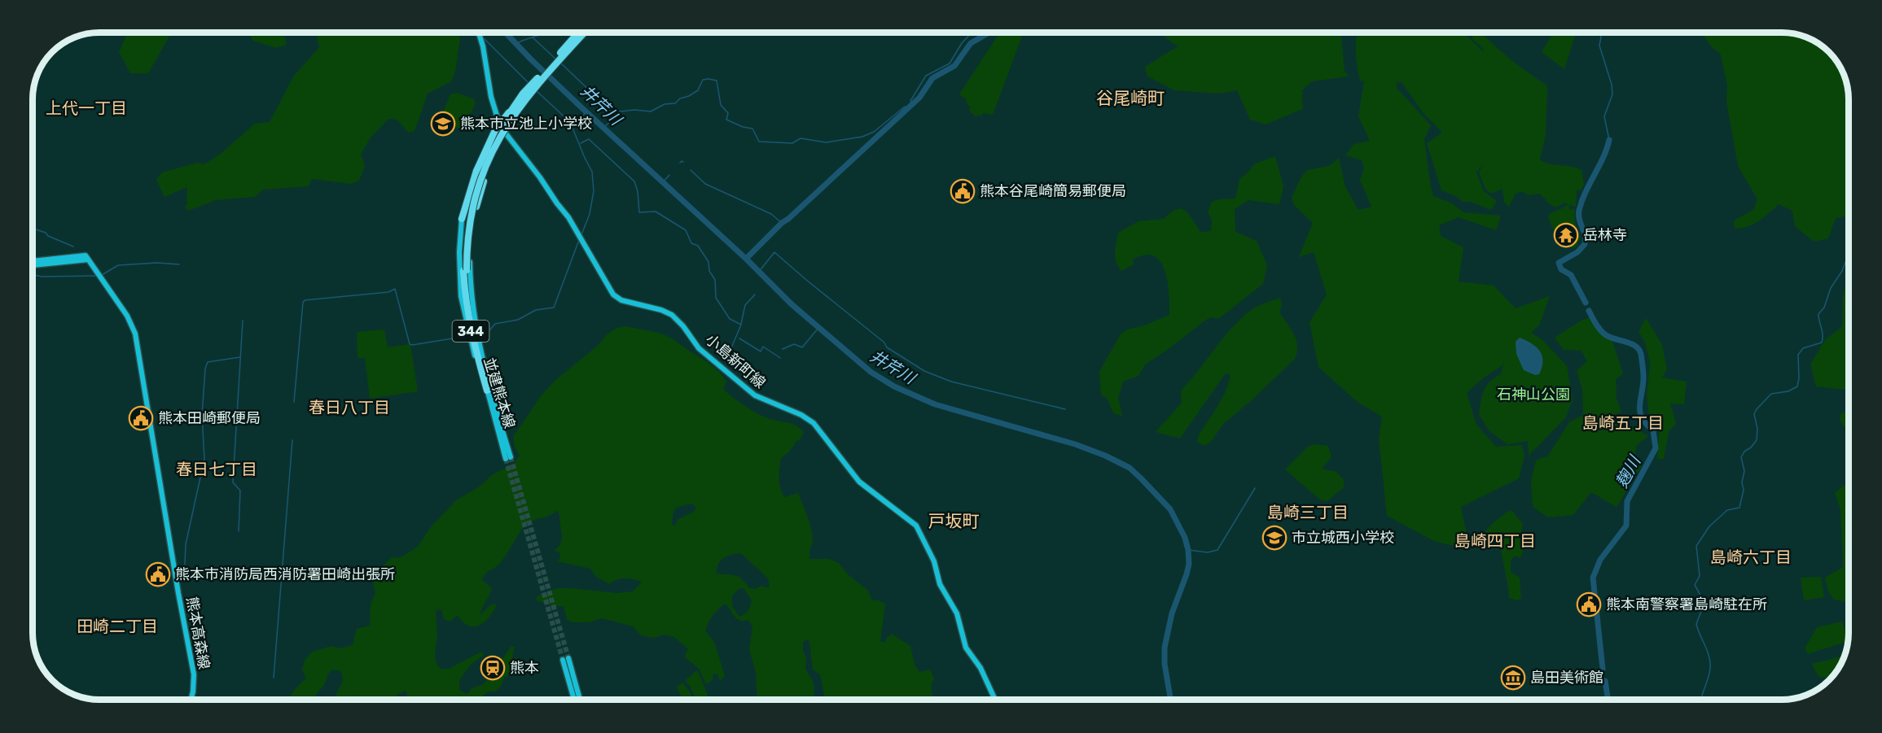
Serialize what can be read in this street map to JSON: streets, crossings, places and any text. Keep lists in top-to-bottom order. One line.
{"streets":{"highway":["344"],"main road":["小島新町線","並建熊本線","熊本高森線"]},"crossings":[["344","並建熊本線"]],"districts":["谷尾崎町","上代一丁目","春日八丁目","島崎五丁目","春日七丁目","島崎三丁目","戸坂町","島崎四丁目","島崎六丁目","田崎二丁目"],"water":["井芹川","麹川"],"parks":["石神山公園"],"places":{"school or university":["熊本市立池上小学校","市立城西小学校"],"public building":["熊本谷尾崎簡易郵便局","熊本田崎郵便局","熊本市消防局西消防署田崎出張所","熊本南警察署島崎駐在所"],"temple":["岳林寺"],"station":["熊本"],"museum":["島田美術館"]}}
